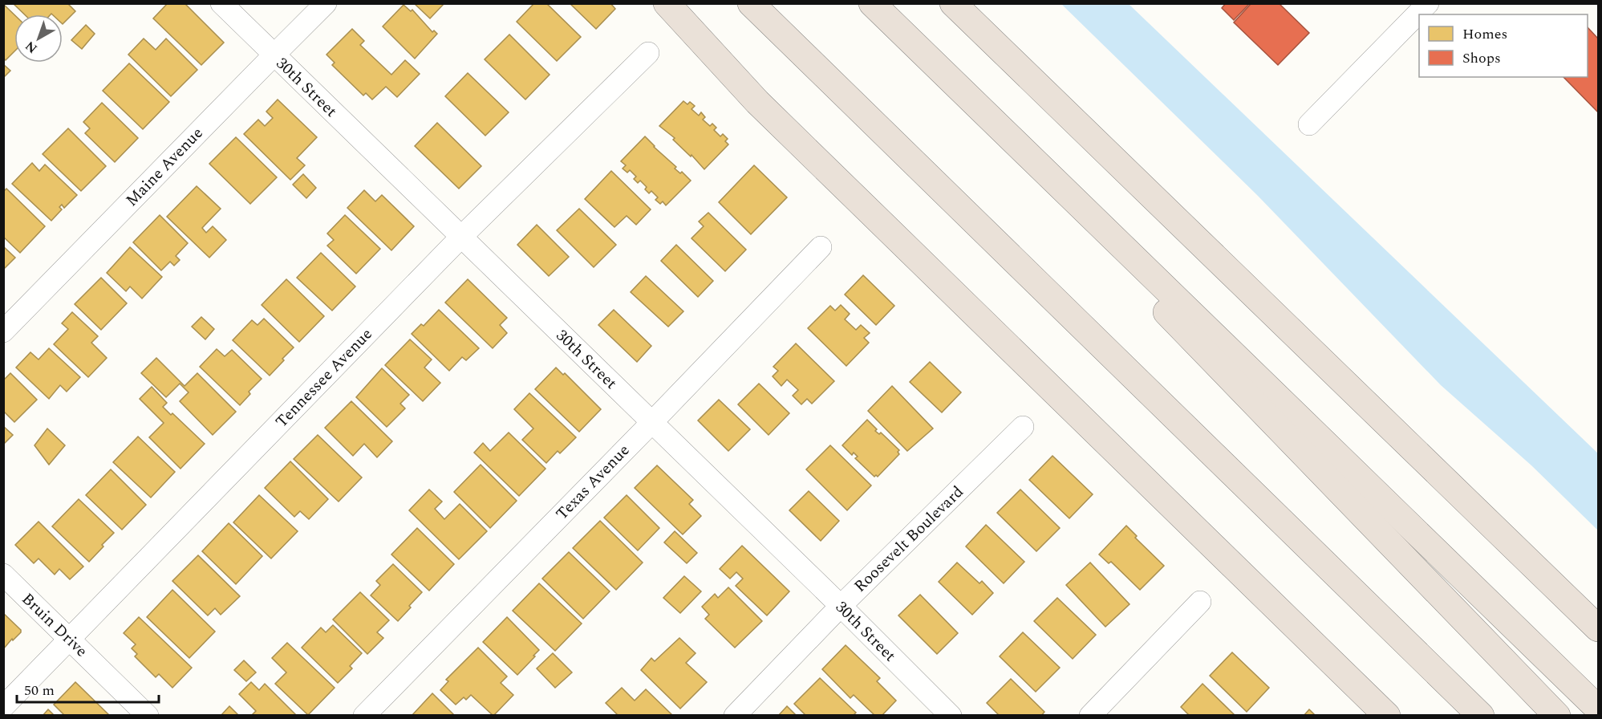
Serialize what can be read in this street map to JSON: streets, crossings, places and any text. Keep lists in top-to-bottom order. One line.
{"streets":{"street":["30th Street","Maine Avenue","Tennessee Avenue","Texas Avenue","Roosevelt Boulevard","Bruin Drive"]},"crossings":[["30th Street","Maine Avenue"],["30th Street","Tennessee Avenue"],["30th Street","Texas Avenue"],["30th Street","Roosevelt Boulevard"],["Tennessee Avenue","Bruin Drive"]],"legend":["Homes","Shops"],"scale_bar":"50 m","north":"bottom left"}
